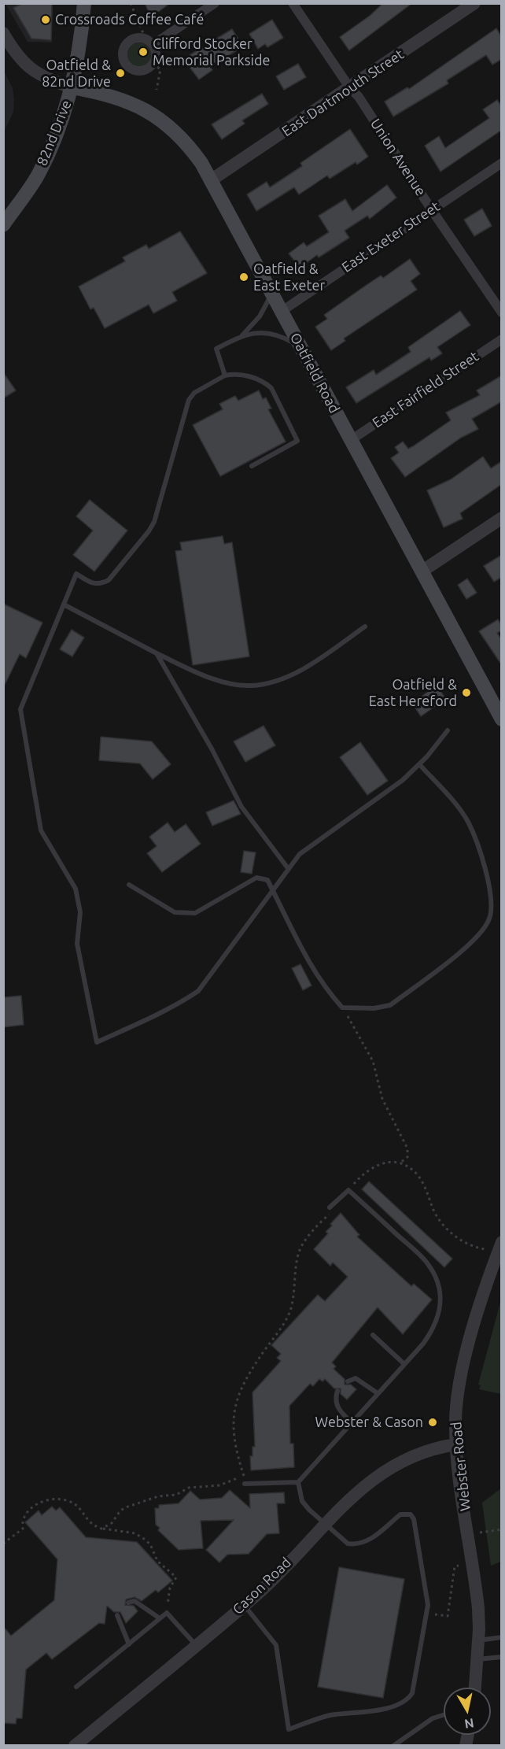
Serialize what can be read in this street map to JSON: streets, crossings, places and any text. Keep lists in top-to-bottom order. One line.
{"streets":{"main road":["82nd Drive","Oatfield Road"],"street":["East Dartmouth Street","Union Avenue","East Exeter Street","East Fairfield Street","Webster Road","Cason Road"]},"crossings":[["East Dartmouth Street","Union Avenue"],["East Dartmouth Street","Oatfield Road"],["82nd Drive","Oatfield Road"],["Union Avenue","East Exeter Street"],["East Exeter Street","Oatfield Road"],["Oatfield Road","East Fairfield Street"],["Webster Road","Cason Road"]],"places":["Crossroads Coffee Café","Clifford Stocker Memorial Parkside","Oatfield & 82nd Drive","Oatfield & East Exeter","Oatfield & East Hereford","Webster & Cason"],"north":"bottom"}
